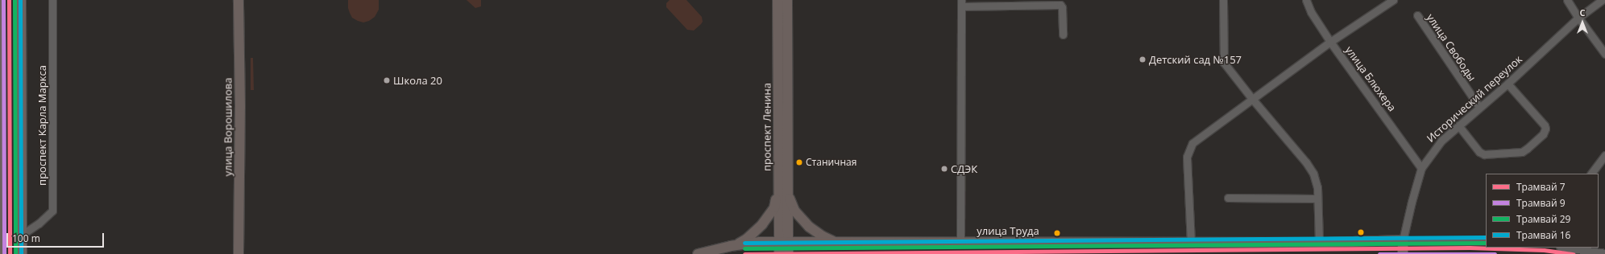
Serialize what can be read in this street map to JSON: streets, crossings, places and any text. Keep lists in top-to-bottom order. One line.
{"streets":{"main road":["проспект Карла Маркса","улица Ворошилова","проспект Ленина","улица Труда"],"street":["улица Свободы","улица Блюхера","Исторический переулок"]},"crossings":[["улица Свободы","Исторический переулок"],["улица Блюхера","Исторический переулок"],["Исторический переулок","улица Труда"],["проспект Ленина","улица Труда"]],"places":["Детский сад №157","Школа 20","Станичная","СДЭК"],"lines":["tram line 7","tram line 9","tram line 29","tram line 16"],"legend":["Трамвай 7","Трамвай 9","Трамвай 29","Трамвай 16"],"scale_bar":"100 m","north":"top"}
